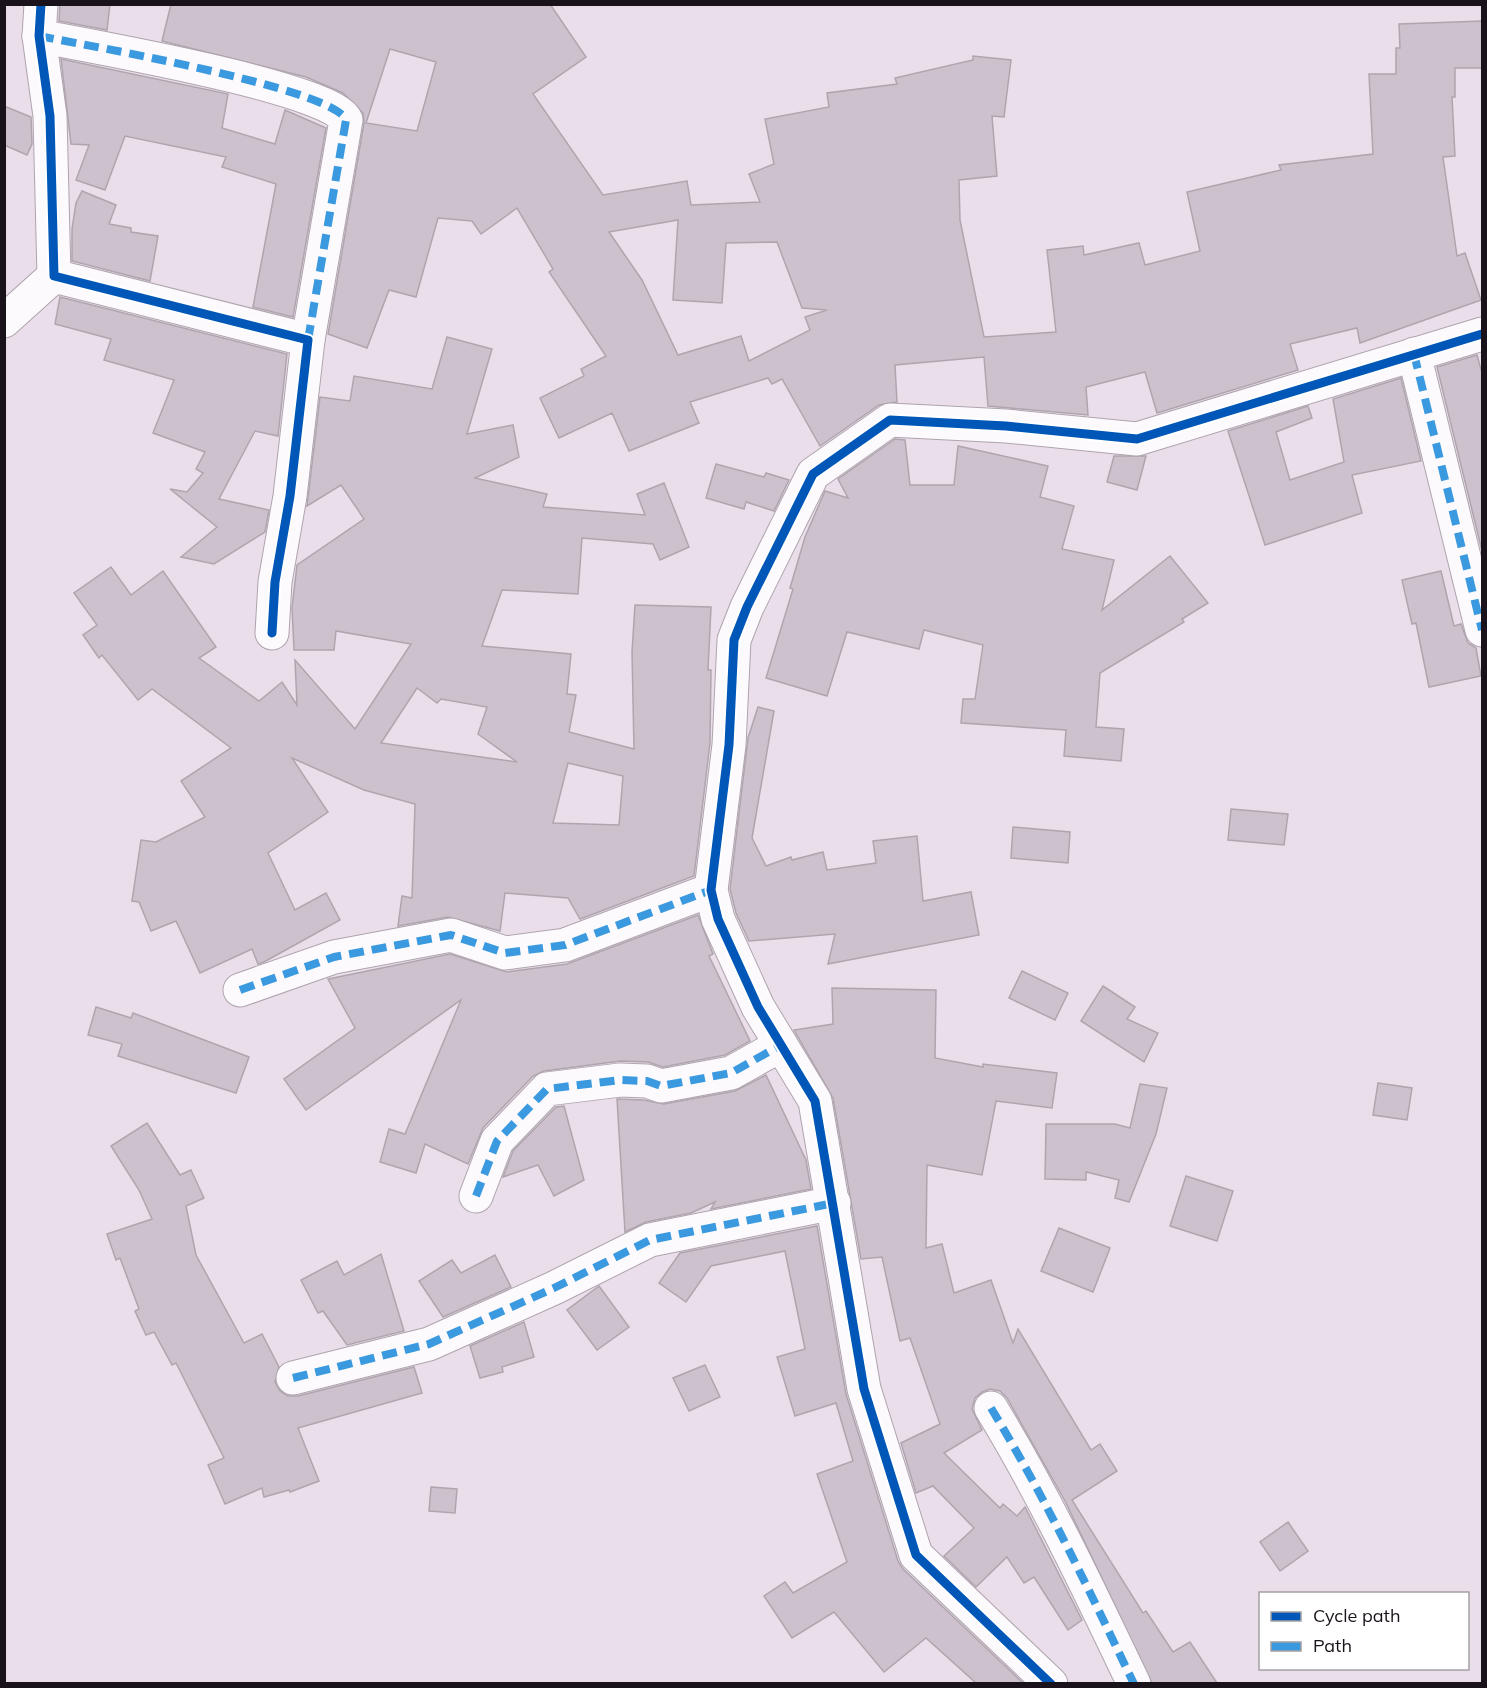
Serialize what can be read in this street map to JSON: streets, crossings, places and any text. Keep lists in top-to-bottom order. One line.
{"legend":["Cycle path","Path"]}
